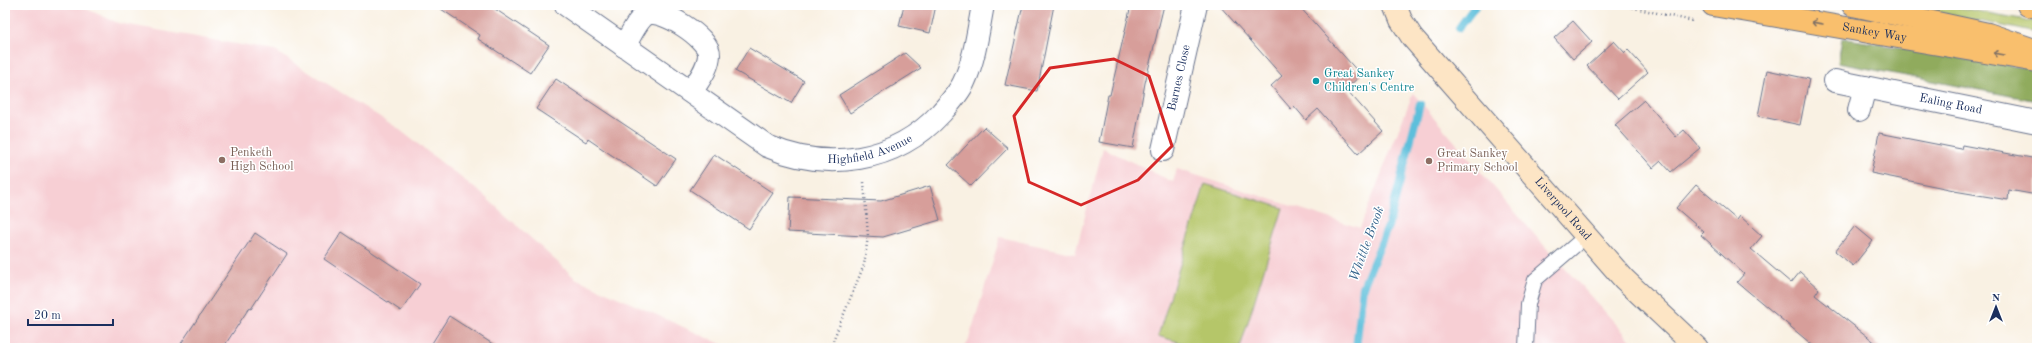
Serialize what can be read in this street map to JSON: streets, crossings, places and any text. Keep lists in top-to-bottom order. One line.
{"streets":{"main road":["Sankey Way"],"street":["Barnes Close","Ealing Road","Highfield Avenue","Liverpool Road"]},"water":["Whittle Brook"],"places":["Great Sankey Children's Centre","Penketh High School","Great Sankey Primary School"],"scale_bar":"20 m","north":"top"}
